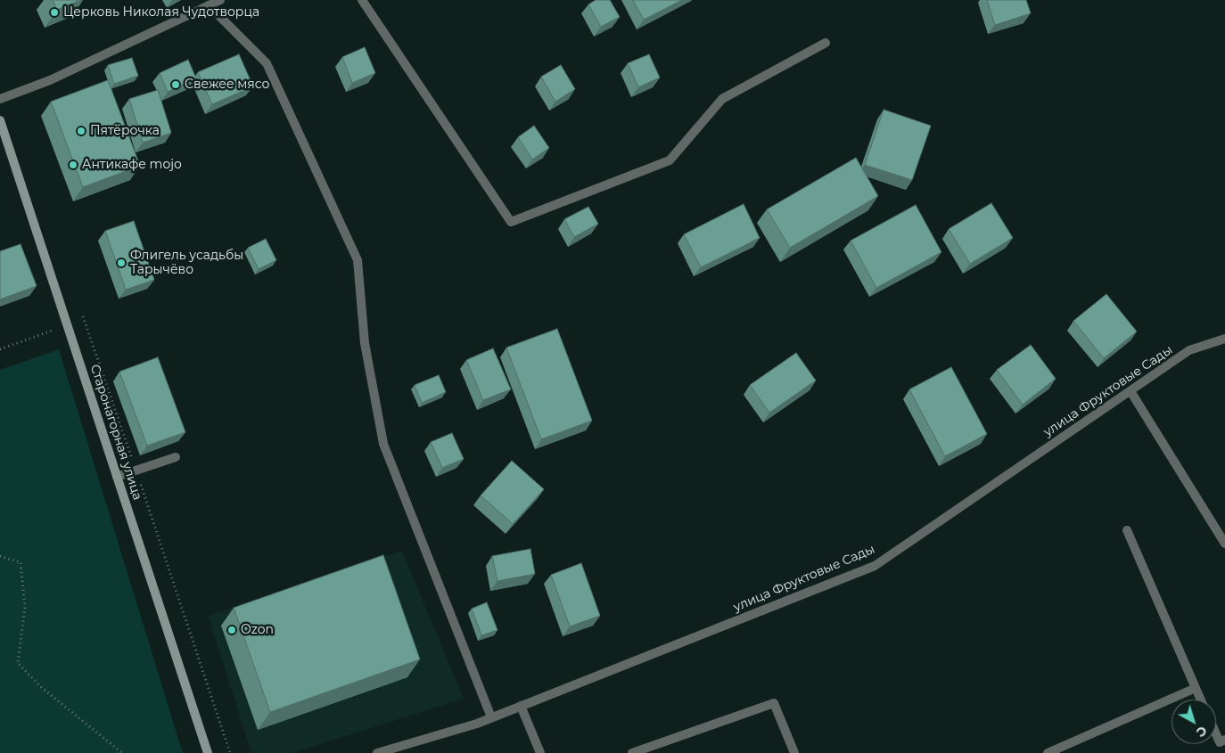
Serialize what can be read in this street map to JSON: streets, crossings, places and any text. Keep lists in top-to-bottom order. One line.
{"streets":{"main road":["Старонагорная улица"],"street":["улица Фруктовые Сады"]},"places":["Церковь Николая Чудотворца","Свежее мясо","Пятёрочка","Антикафе mojo","Флигель усадьбы Тарычёво","Ozon"],"north":"bottom right"}
